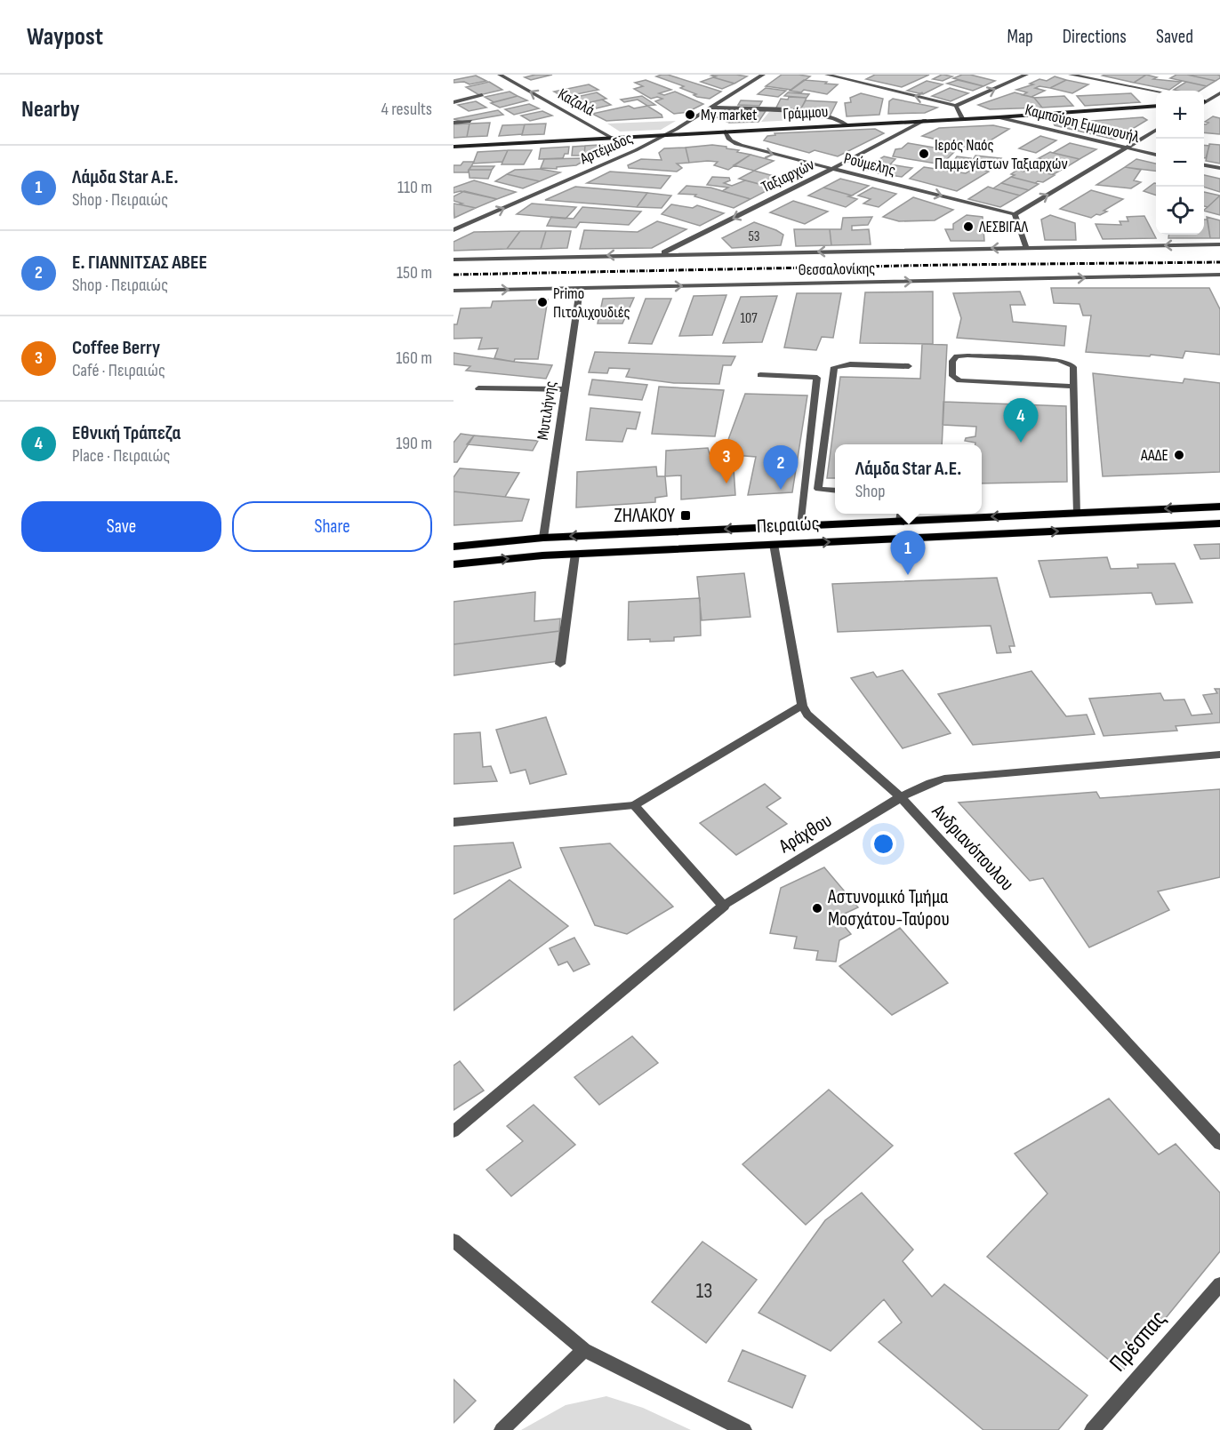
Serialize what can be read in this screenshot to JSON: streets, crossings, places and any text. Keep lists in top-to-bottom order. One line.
{"streets":{"main road":["Πειραιώς"],"street":["Καζαλά","Γράμμου","Καμπούρη Εμμανουήλ","Αρτέμιδος","Ρούμελης","Ταξιαρχών","Θεσσαλονίκης","Μυτιλήνης","Αράχθου","Ανδριανόπουλου","Πρέσπας"]},"crossings":[["Καζαλά","Γράμμου"],["Γράμμου","Καμπούρη Εμμανουήλ"],["Γράμμου","Αρτέμιδος"],["Γράμμου","Ρούμελης"],["Γράμμου","Ταξιαρχών"],["Ρούμελης","Ταξιαρχών"],["Ταξιαρχών","Θεσσαλονίκης"],["Θεσσαλονίκης","Μυτιλήνης"],["Μυτιλήνης","Πειραιώς"],["Πειραιώς","Ανδριανόπουλου"],["Αράχθου","Ανδριανόπουλου"]],"one_way":["Καζαλά","Αρτέμιδος","Ταξιαρχών"],"places":{"other":["My market","Ιερός Ναός Παμμεγίστων Ταξιαρχών","ΛΕΣΒΙΓΑΛ","Primo Πιτολιχουδιές","ΑΑΔΕ","Αστυνομικό Τμήμα Μοσχάτου-Ταύρου"],"transit":["ΖΗΛΑΚΟΥ"]},"house_numbers":["53","107","13"],"page":{"header":"Waypost","nav":["Map","Directions","Saved"],"heading":["Nearby","4 results"],"map_buttons":["+","−"],"list":[{"mark":"1","name":"Λάμδα Star Α.Ε.","note":"Shop · Πειραιώς","value":"110 m"},{"mark":"2","name":"Ε. ΓΙΑΝΝΙΤΣΑΣ ΑΒΕΕ","note":"Shop · Πειραιώς","value":"150 m"},{"mark":"3","name":"Coffee Berry","note":"Café · Πειραιώς","value":"160 m"},{"mark":"4","name":"Εθνική Τράπεζα","note":"Place · Πειραιώς","value":"190 m"}],"pins":["4","3","2","1"],"popup":["Λάμδα Star Α.Ε.","Shop"],"buttons":["Save","Share"]}}
